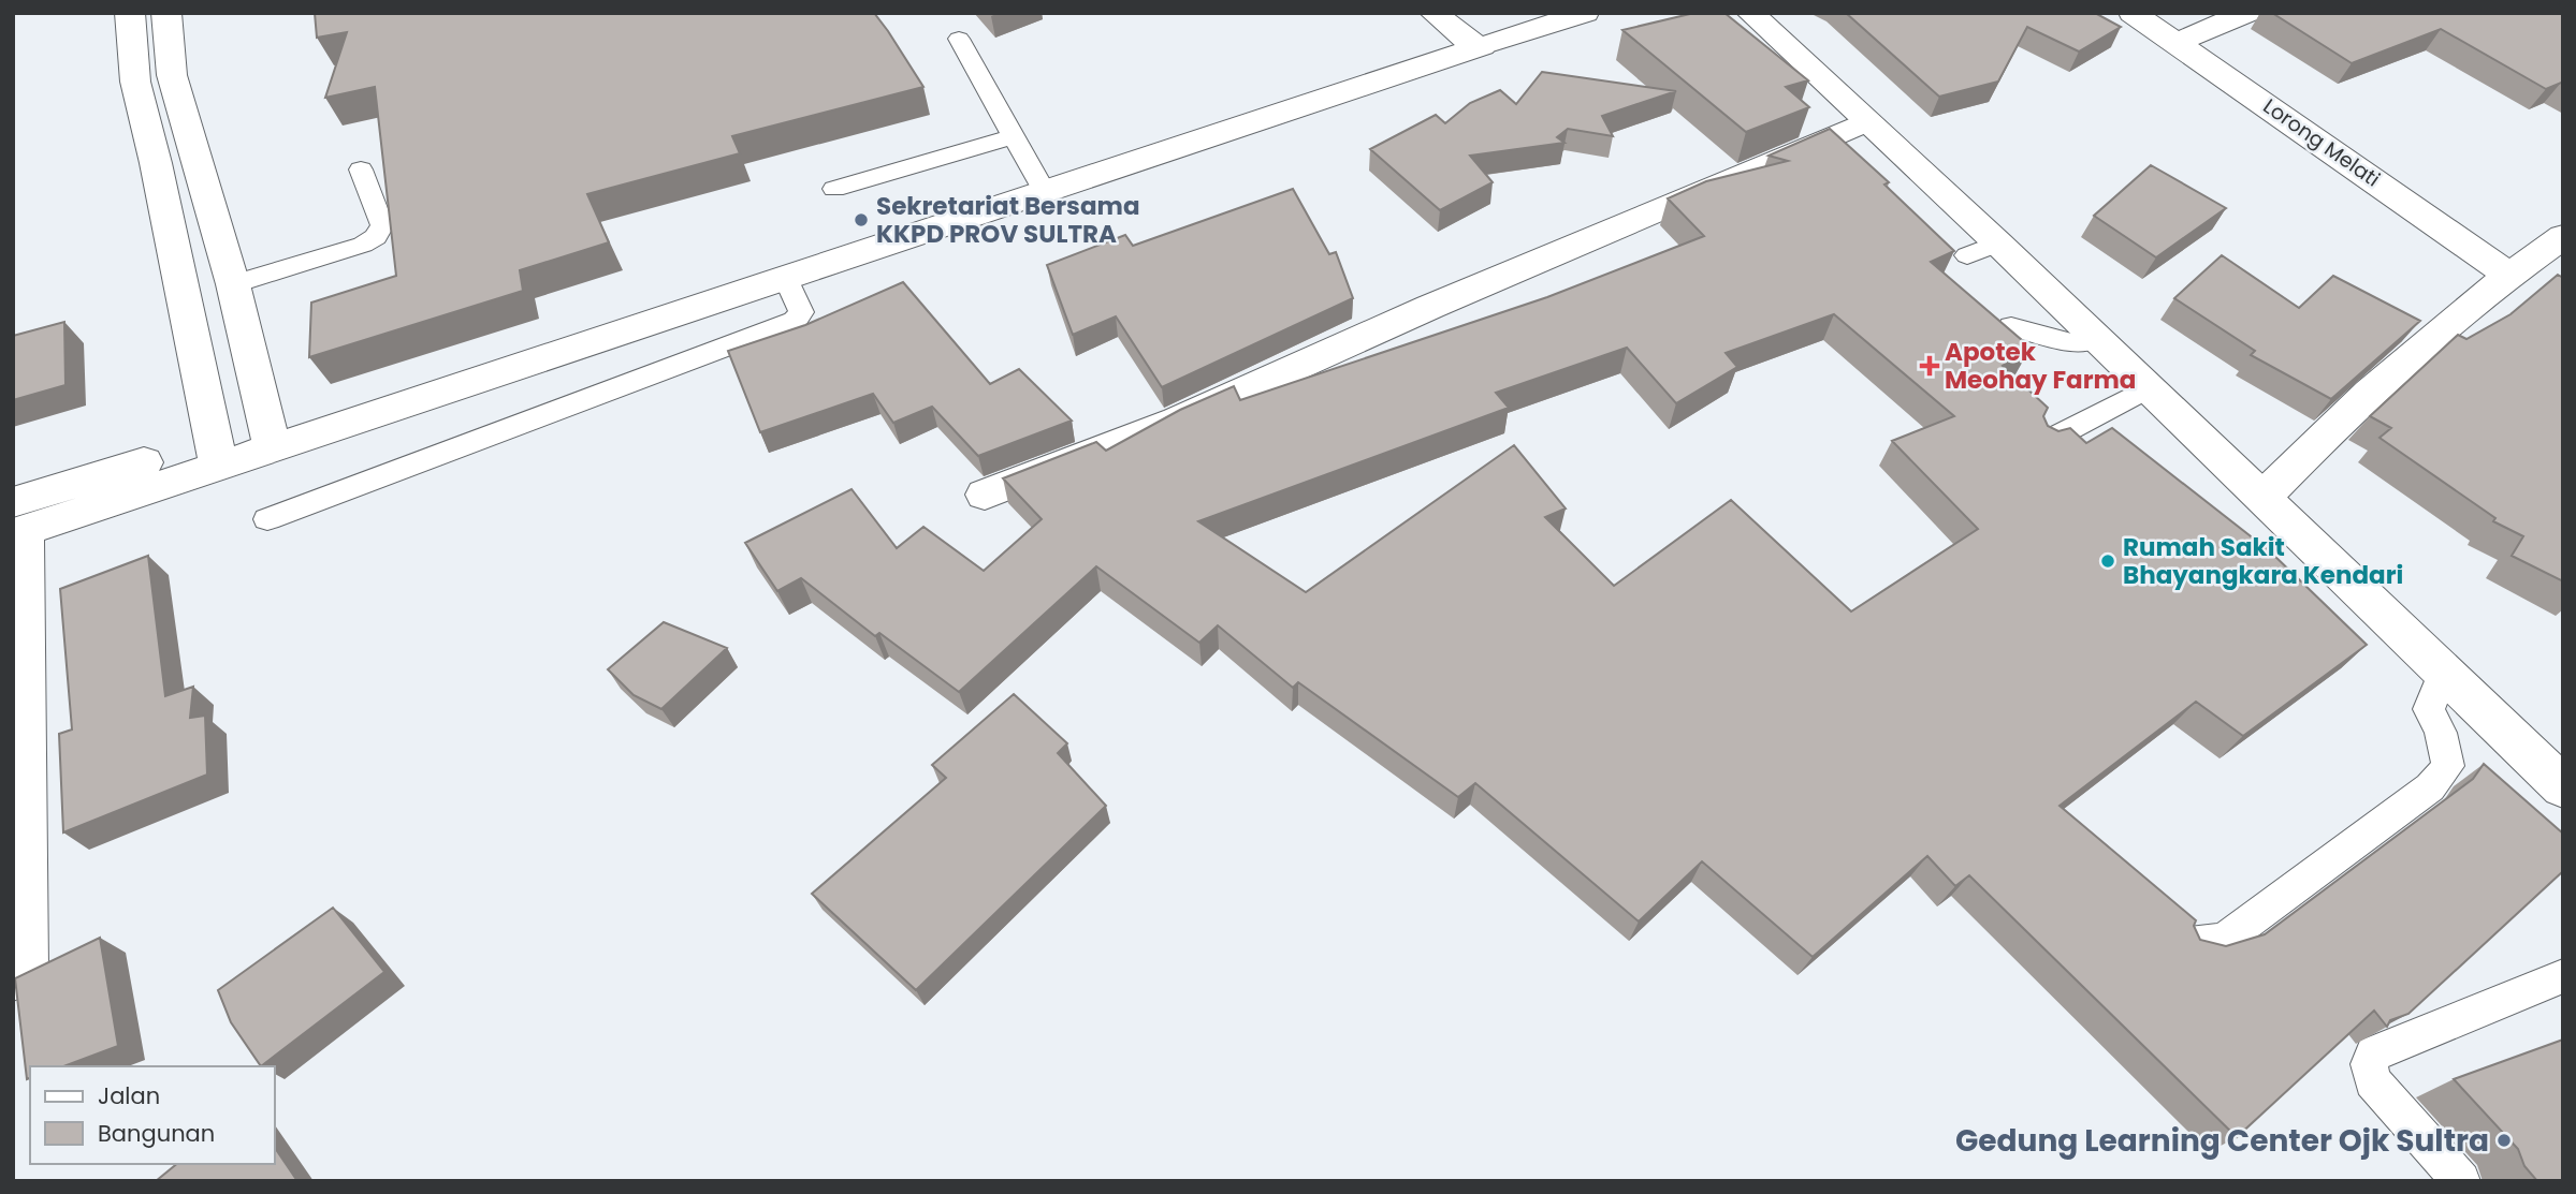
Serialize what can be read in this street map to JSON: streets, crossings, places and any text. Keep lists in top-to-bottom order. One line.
{"streets":{"street":["Lorong Melati"]},"places":{"other":["Sekretariat Bersama KKPD PROV SULTRA","Rumah Sakit Bhayangkara Kendari","Gedung Learning Center Ojk Sultra"],"health":["Apotek Meohay Farma"]},"legend":["Jalan","Bangunan"]}
